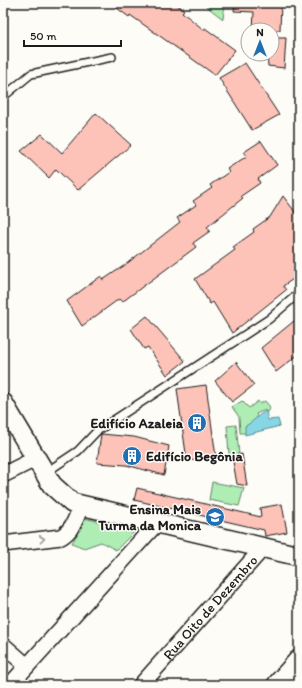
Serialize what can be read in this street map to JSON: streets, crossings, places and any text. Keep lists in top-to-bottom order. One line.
{"streets":{"street":["Rua Oito de Dezembro"]},"places":{"building":["Edifício Azaleia","Edifício Begônia"],"school or university":["Ensina Mais Turma da Monica"]},"scale_bar":"50 m","north":"top"}
